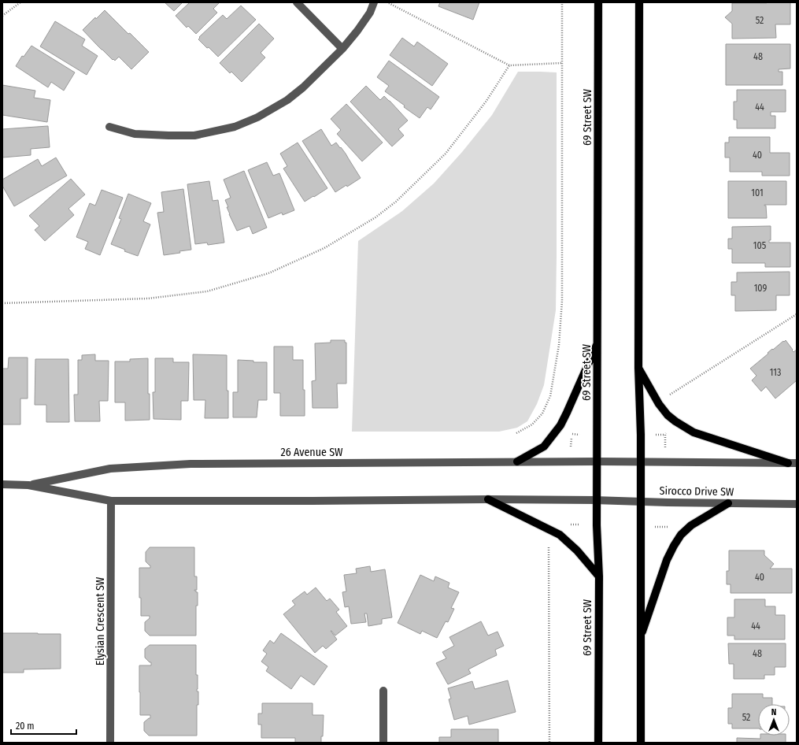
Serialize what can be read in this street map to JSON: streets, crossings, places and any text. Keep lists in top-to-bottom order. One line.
{"streets":{"main road":["69 Street SW"],"street":["26 Avenue SW","Sirocco Drive SW","Elysian Crescent SW"]},"crossings":[["69 Street SW","26 Avenue SW"],["69 Street SW","Sirocco Drive SW"],["26 Avenue SW","Sirocco Drive SW"],["26 Avenue SW","Elysian Crescent SW"]],"house_numbers":["52","48","44","40","101","105","109","113","40","44","48","52"],"scale_bar":"20 m","north":"top"}
